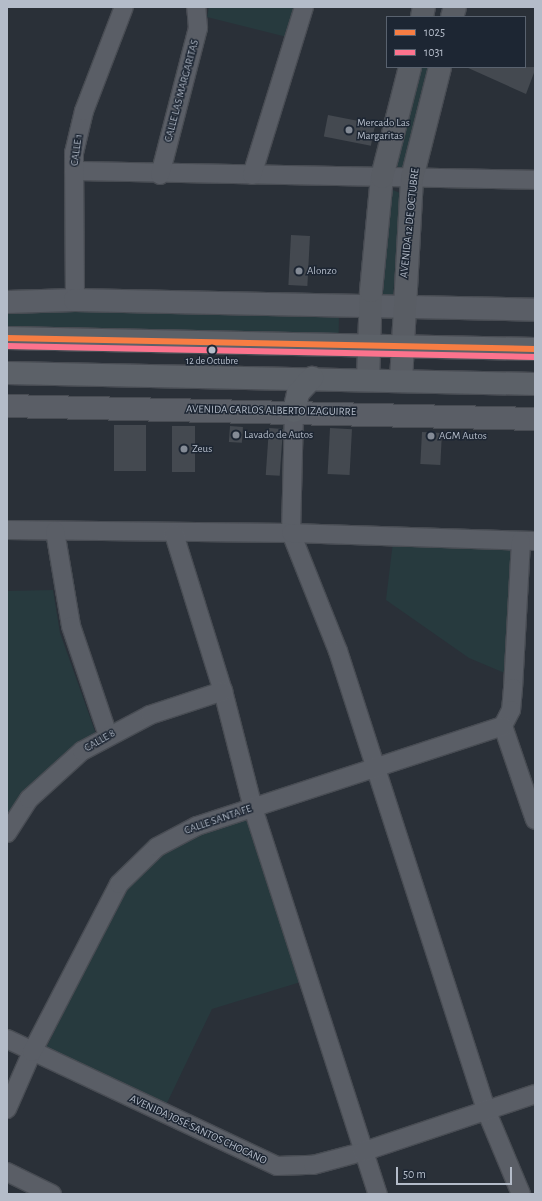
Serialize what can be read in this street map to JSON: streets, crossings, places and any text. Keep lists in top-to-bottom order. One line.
{"streets":{"main road":["AVENIDA 12 DE OCTUBRE"],"street":["CALLE LAS MARGARITAS","CALLE 1","AVENIDA CARLOS ALBERTO IZAGUIRRE","CALLE 8","CALLE SANTA FE","AVENIDA JOSÉ SANTOS CHOCANO"]},"crossings":[["CALLE SANTA FE","AVENIDA JOSÉ SANTOS CHOCANO"]],"places":["Mercado Las Margaritas","Alonzo","12 de Octubre","Lavado de Autos","AGM Autos","Zeus"],"lines":["transit line 1025","transit line 1031"],"legend":["1025","1031"],"scale_bar":"50 m"}
